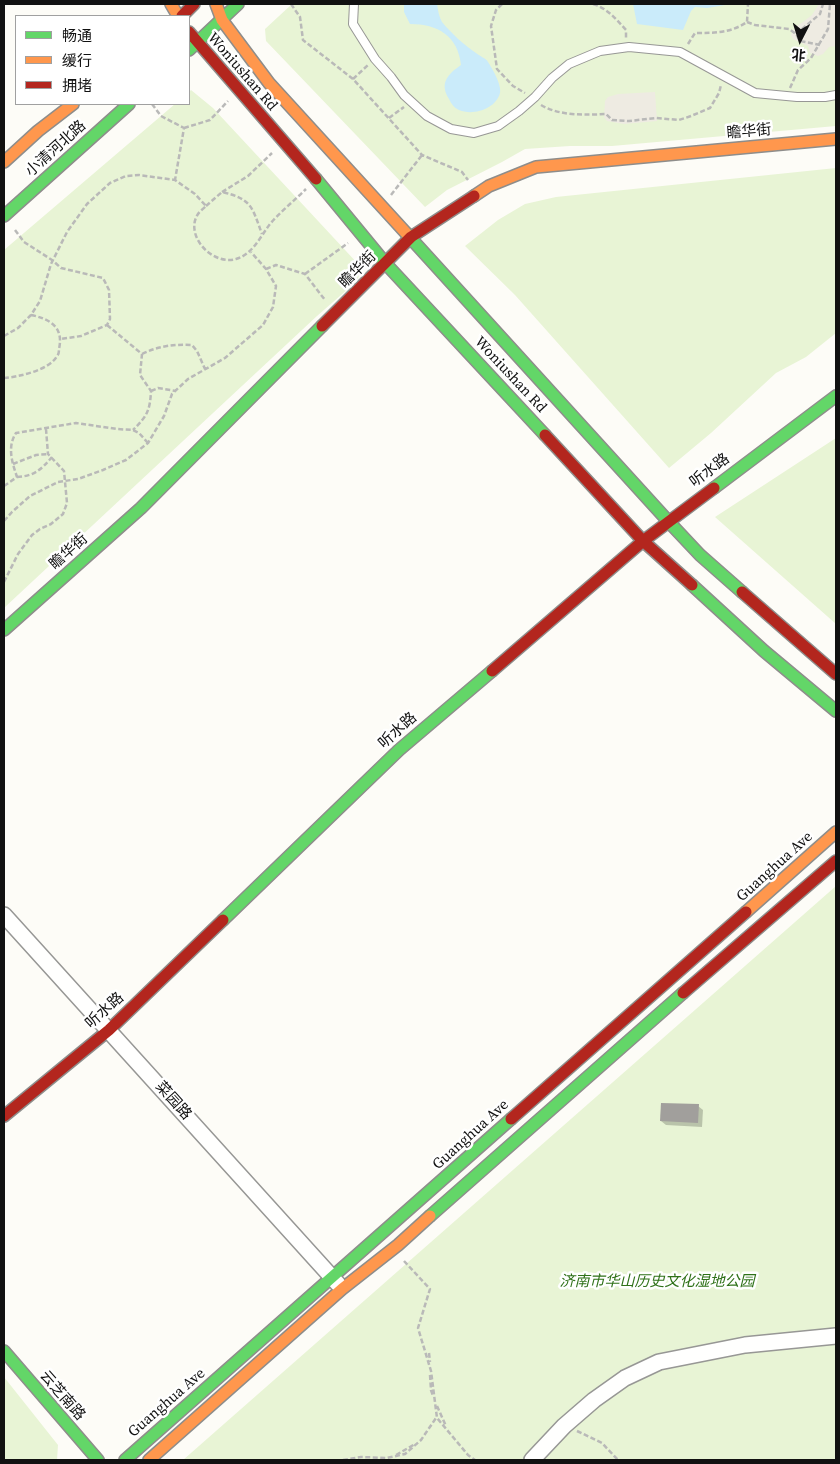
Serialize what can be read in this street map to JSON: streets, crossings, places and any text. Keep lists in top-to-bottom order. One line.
{"streets":{"main road":["Woniushan Rd","瞻华街","小清河北路","听水路","Guanghua Ave","云芝南路"],"street":["菜园路"]},"crossings":[["Woniushan Rd","瞻华街"],["Woniushan Rd","听水路"],["听水路","菜园路"],["Guanghua Ave","菜园路"]],"parks":["济南市华山历史文化湿地公园"],"legend":["畅通","缓行","拥堵"],"north":"bottom"}
